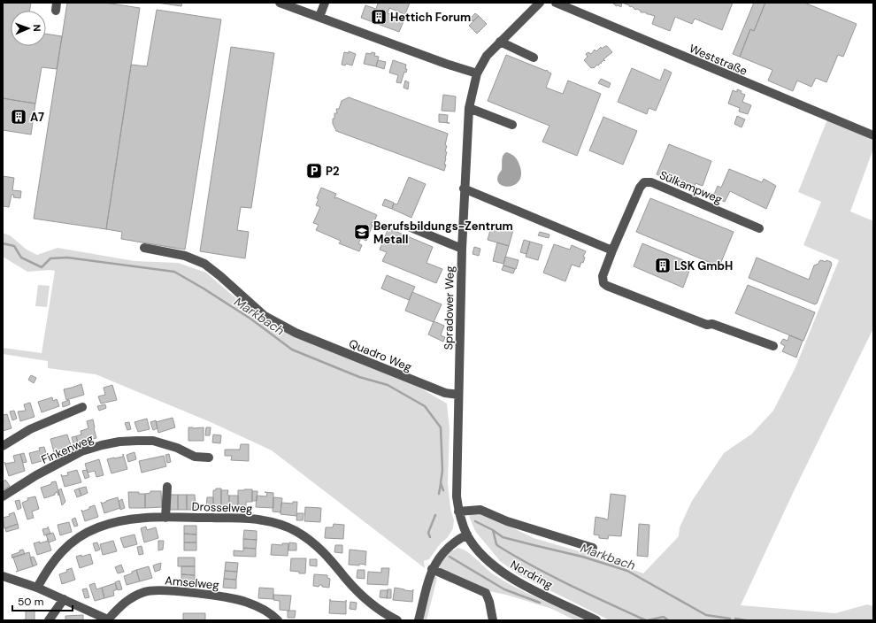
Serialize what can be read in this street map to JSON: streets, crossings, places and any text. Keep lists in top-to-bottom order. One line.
{"streets":{"street":["Weststraße","Sülkampweg","Spradower Weg","Quadro Weg","Finkenweg","Drosselweg","Nordring","Amselweg"]},"crossings":[["Spradower Weg","Quadro Weg"],["Spradower Weg","Nordring"]],"water":["Markbach"],"places":{"building":["Hettich Forum","A7","LSK GmbH"],"parking":["P2"],"school or university":["Berufsbildungs-Zentrum Metall"]},"scale_bar":"50 m","north":"right"}
